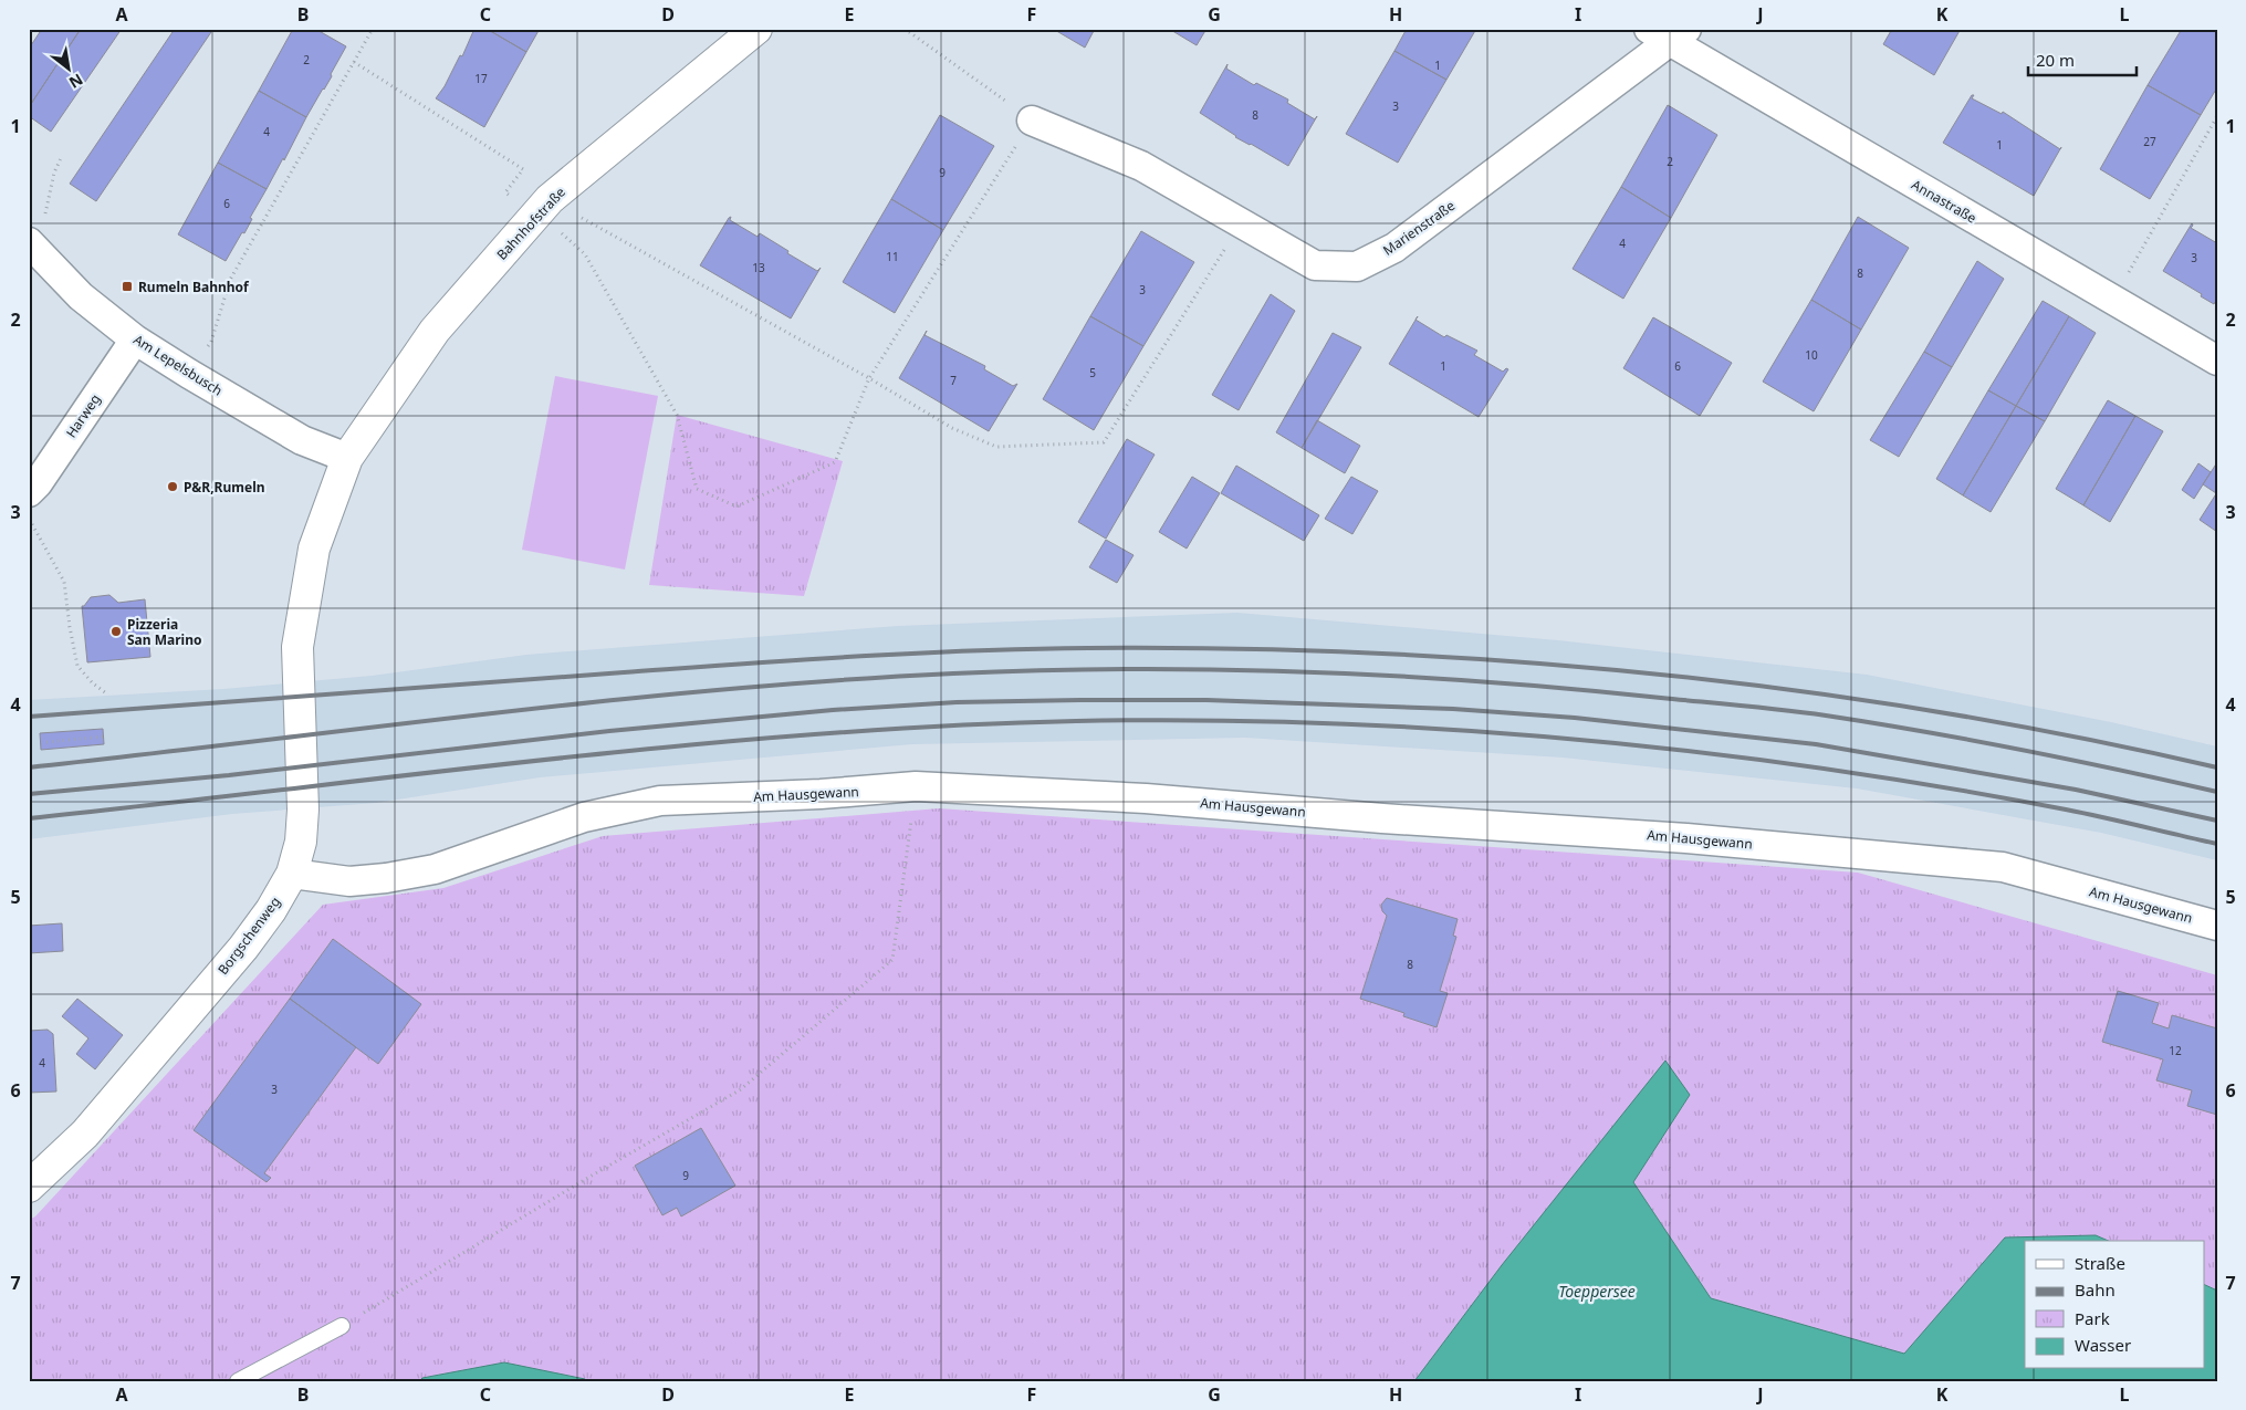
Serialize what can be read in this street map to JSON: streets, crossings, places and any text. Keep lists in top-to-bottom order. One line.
{"streets":{"main road":["Bahnhofstraße","Borgschenweg"],"street":["Annastraße","Marienstraße","Am Lepelsbusch","Harweg","Am Hausgewann"]},"crossings":[["Annastraße","Marienstraße"],["Bahnhofstraße","Am Lepelsbusch"],["Bahnhofstraße","Borgschenweg"],["Am Lepelsbusch","Harweg"],["Am Lepelsbusch","Borgschenweg"],["Am Hausgewann","Borgschenweg"]],"water":["Toeppersee"],"places":{"transit":["Rumeln Bahnhof"],"other":["P&R,Rumeln","Pizzeria San Marino"]},"house_numbers":["2","1","17","3","8","4","27","1","2","9","6","4","11","3","13","8","3","10","1","6","5","7","8","12","4","3","9"],"legend":["Straße","Bahn","Park","Wasser"],"scale_bar":"20 m","north":"bottom right","grid":{"columns":["A","B","C","D","E","F","G","H","I","J","K","L"],"rows":["1","2","3","4","5","6","7"]}}
